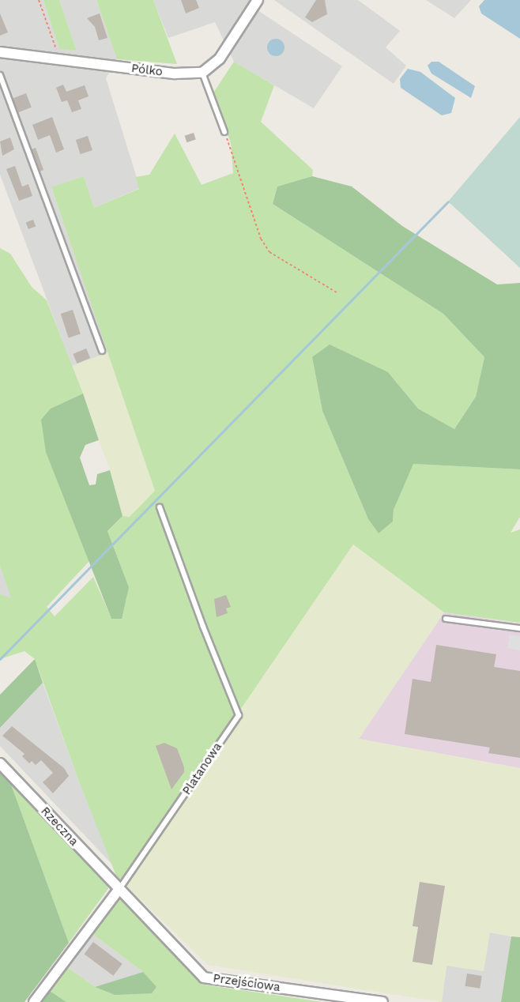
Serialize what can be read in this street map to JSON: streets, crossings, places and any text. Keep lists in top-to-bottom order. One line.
{"streets":{"street":["Pólko","Platanowa","Rzeczna","Przejściowa"]},"crossings":[["Platanowa","Rzeczna"],["Platanowa","Przejściowa"],["Rzeczna","Przejściowa"]]}
